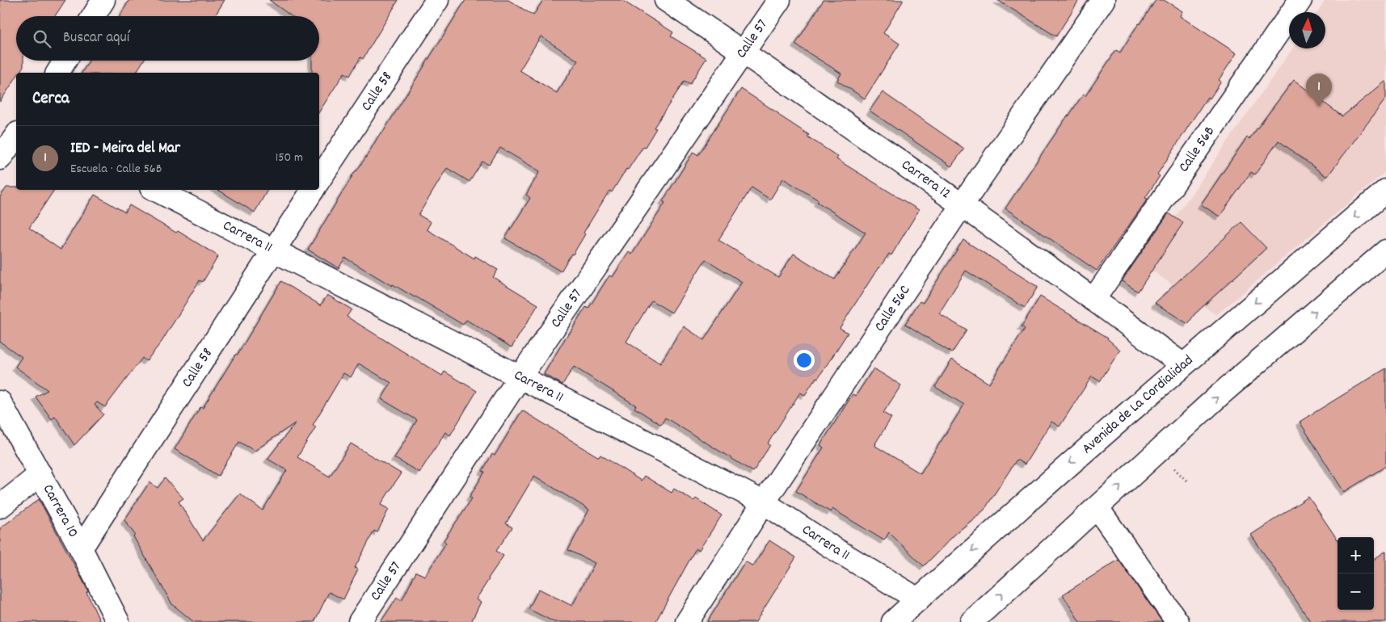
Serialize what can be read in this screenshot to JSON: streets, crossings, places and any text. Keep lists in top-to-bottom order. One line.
{"streets":{"street":["Calle 57","Calle 58","Calle 56B","Carrera 12","Carrera 11","Calle 56C","Avenida de La Cordialidad","Carrera 10"]},"crossings":[["Calle 57","Carrera 12"],["Calle 57","Carrera 11"],["Calle 58","Carrera 11"],["Calle 58","Carrera 10"],["Calle 56B","Carrera 12"],["Carrera 12","Calle 56C"],["Carrera 12","Avenida de La Cordialidad"],["Carrera 11","Calle 56C"],["Carrera 11","Avenida de La Cordialidad"]],"north":"top","page":{"search":"Buscar aquí","heading":"Cerca","pins":"1","list":[{"mark":"1","name":"IED - Meira del Mar","note":"Escuela · Calle 56B","value":"150 m"}],"map_buttons":["+","−"]}}
